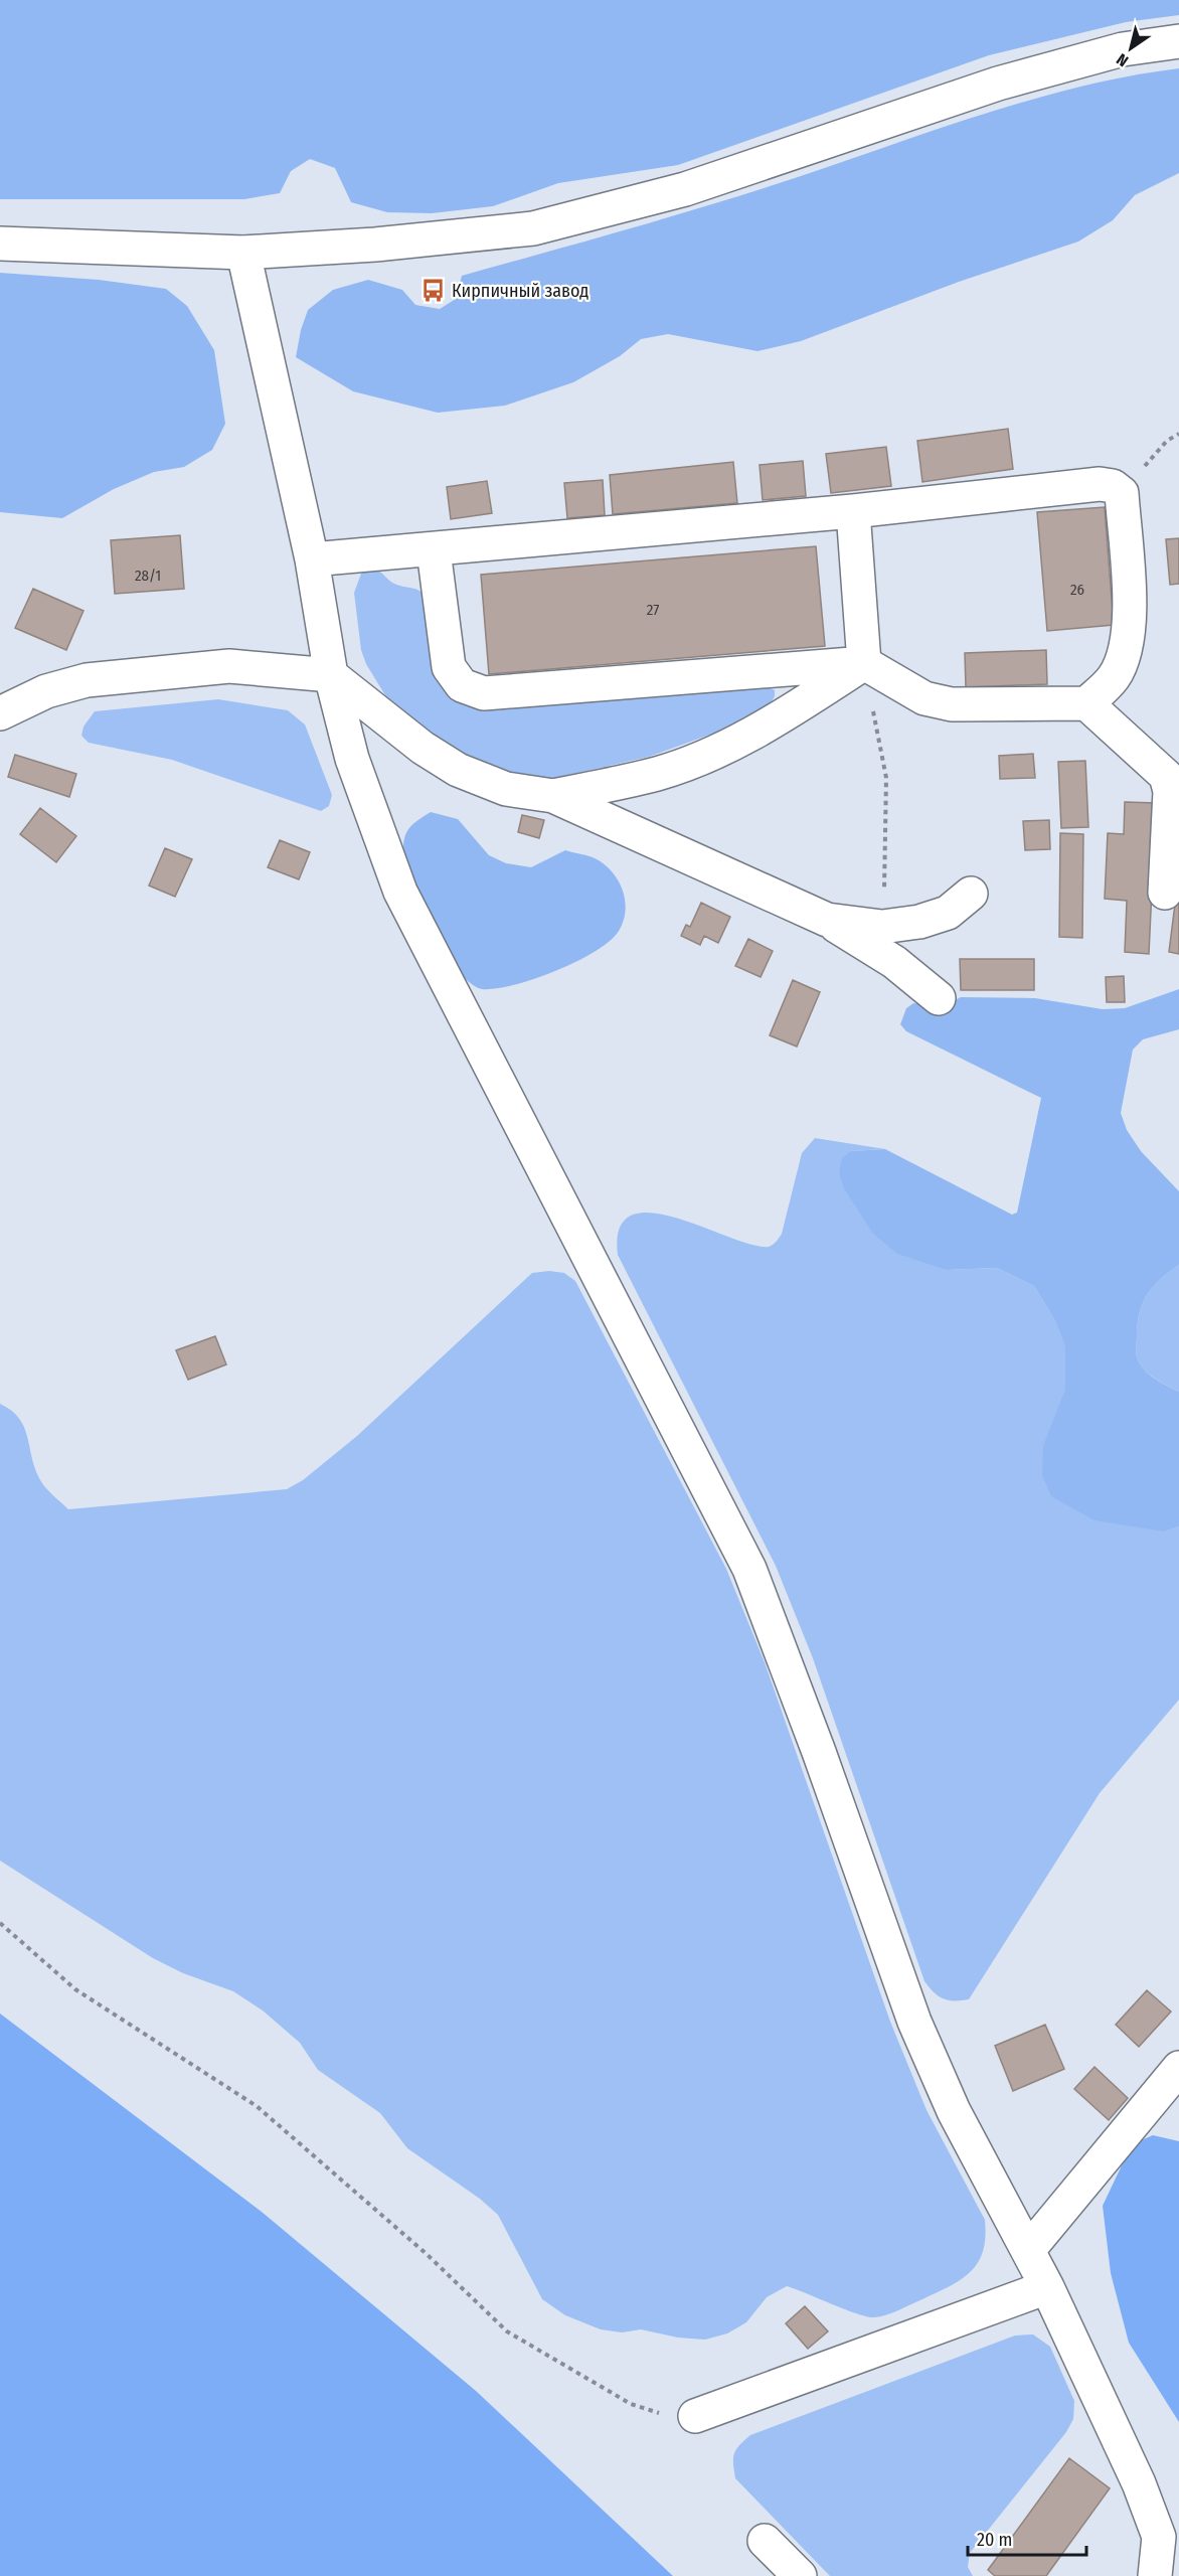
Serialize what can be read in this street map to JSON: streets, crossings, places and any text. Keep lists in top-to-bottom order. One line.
{"places":{"bus stop":["Кирпичный завод"]},"house_numbers":["28/1","26","27"],"scale_bar":"20 m","north":"bottom left"}
